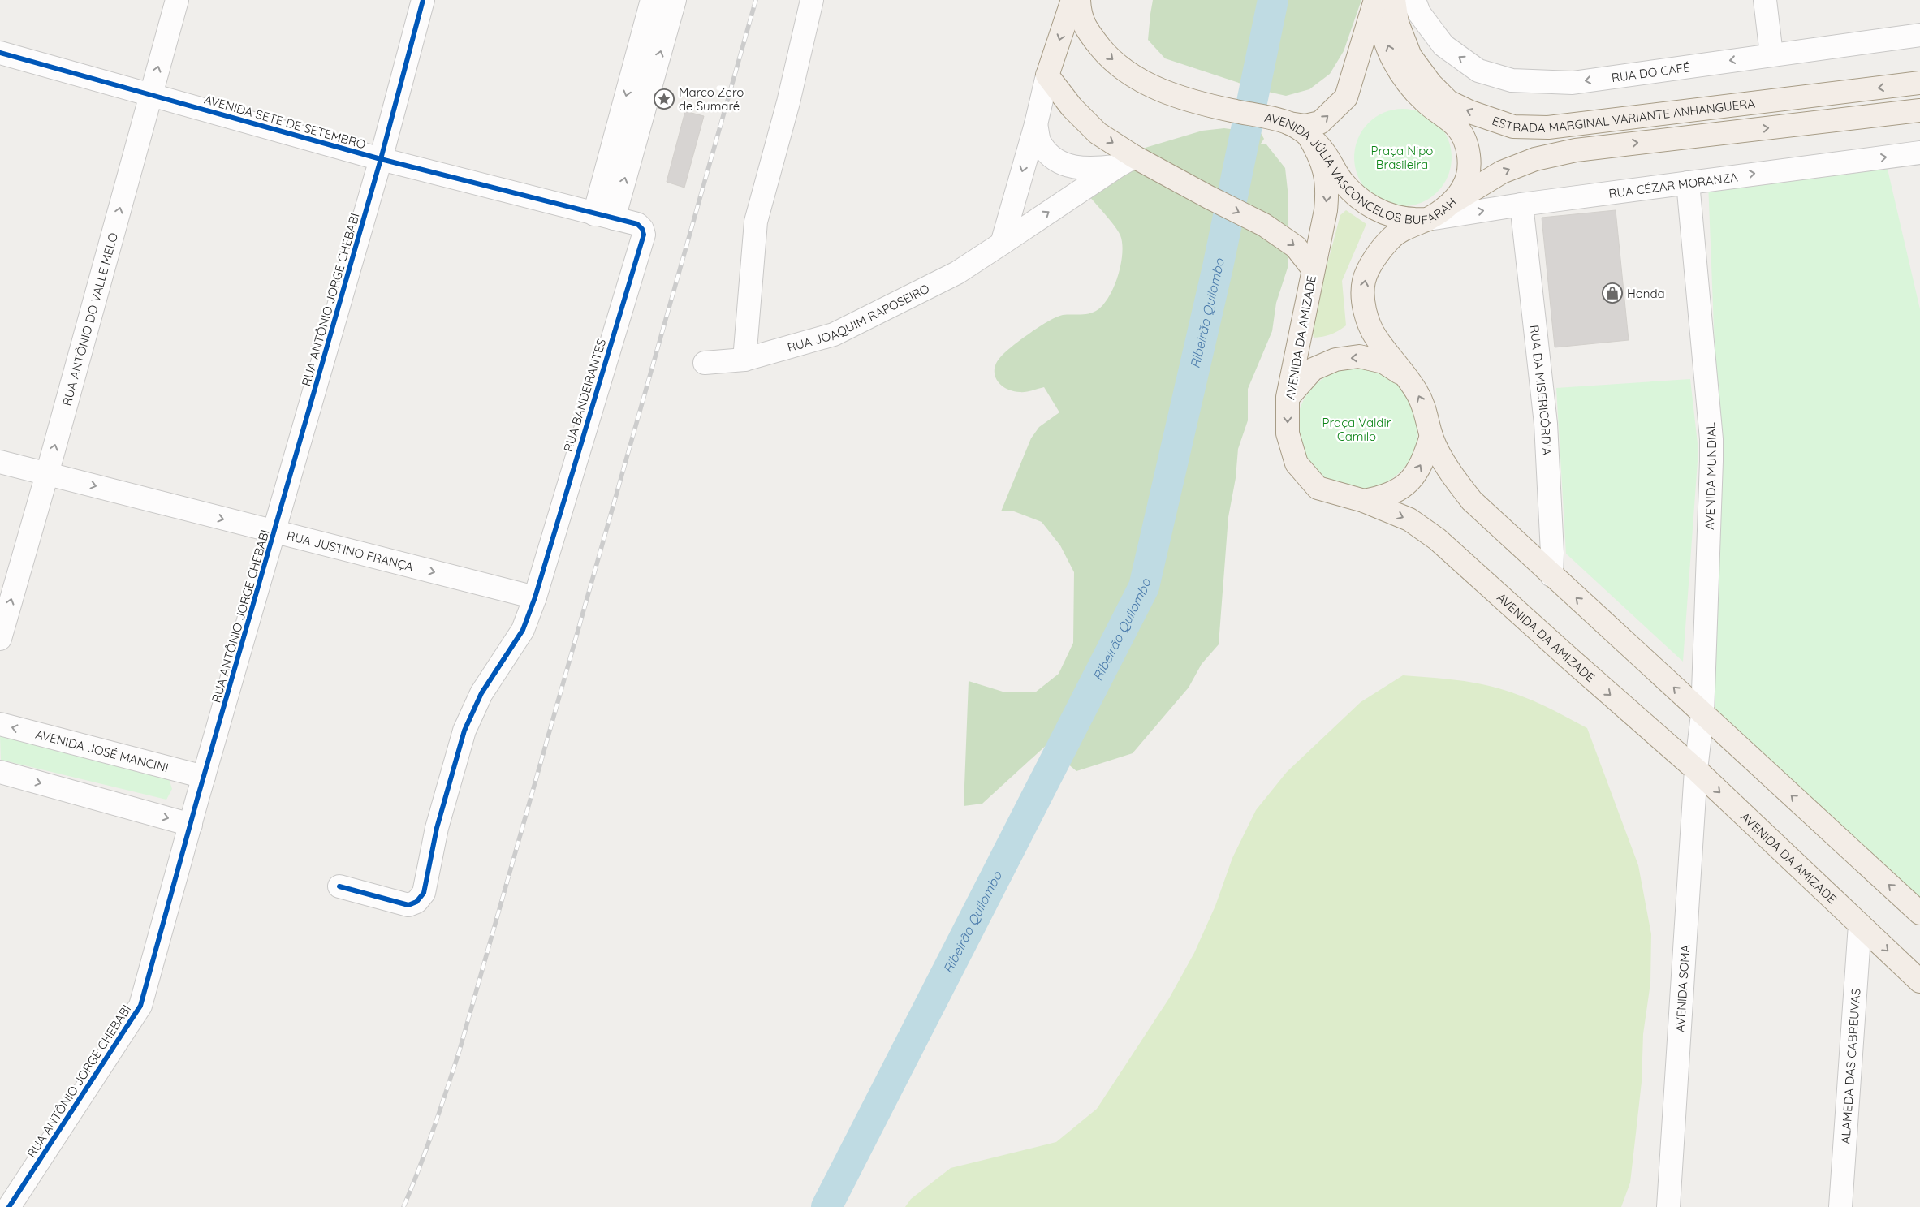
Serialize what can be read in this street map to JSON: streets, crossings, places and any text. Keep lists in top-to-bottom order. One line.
{"streets":{"main road":["ESTRADA MARGINAL VARIANTE ANHANGUERA","AVENIDA JÚLIA VASCONCELOS BUFARAH","AVENIDA DA AMIZADE"],"street":["RUA DO CAFÉ","AVENIDA SETE DE SETEMBRO","RUA CÉZAR MORANZA","RUA ANTÔNIO JORGE CHEBABI","RUA JOAQUIM RAPOSEIRO","RUA ANTÔNIO DO VALLE MELO","RUA DA MISERICÓRDIA","RUA BANDEIRANTES","AVENIDA MUNDIAL","RUA JUSTINO FRANÇA","AVENIDA JOSÉ MANCINI","AVENIDA SOMA","ALAMEDA DAS CABREUVAS"]},"crossings":[["AVENIDA SETE DE SETEMBRO","RUA ANTÔNIO JORGE CHEBABI"],["AVENIDA SETE DE SETEMBRO","RUA ANTÔNIO DO VALLE MELO"],["AVENIDA SETE DE SETEMBRO","RUA BANDEIRANTES"],["AVENIDA JÚLIA VASCONCELOS BUFARAH","RUA CÉZAR MORANZA"],["AVENIDA JÚLIA VASCONCELOS BUFARAH","AVENIDA DA AMIZADE"],["RUA CÉZAR MORANZA","RUA DA MISERICÓRDIA"],["RUA CÉZAR MORANZA","AVENIDA MUNDIAL"],["RUA ANTÔNIO JORGE CHEBABI","RUA JUSTINO FRANÇA"],["RUA ANTÔNIO JORGE CHEBABI","AVENIDA JOSÉ MANCINI"],["RUA JOAQUIM RAPOSEIRO","AVENIDA DA AMIZADE"],["RUA ANTÔNIO DO VALLE MELO","RUA JUSTINO FRANÇA"],["AVENIDA DA AMIZADE","AVENIDA MUNDIAL"],["AVENIDA DA AMIZADE","AVENIDA SOMA"],["AVENIDA DA AMIZADE","ALAMEDA DAS CABREUVAS"],["RUA BANDEIRANTES","RUA JUSTINO FRANÇA"],["AVENIDA MUNDIAL","AVENIDA SOMA"]],"one_way":["RUA DO CAFÉ","RUA CÉZAR MORANZA","RUA ANTÔNIO DO VALLE MELO","RUA JUSTINO FRANÇA"],"water":["Ribeirão Quilombo"],"parks":["Praça Nipo Brasileira","Praça Valdir Camilo"],"places":{"place":["Marco Zero de Sumaré"],"shop":["Honda"]}}
